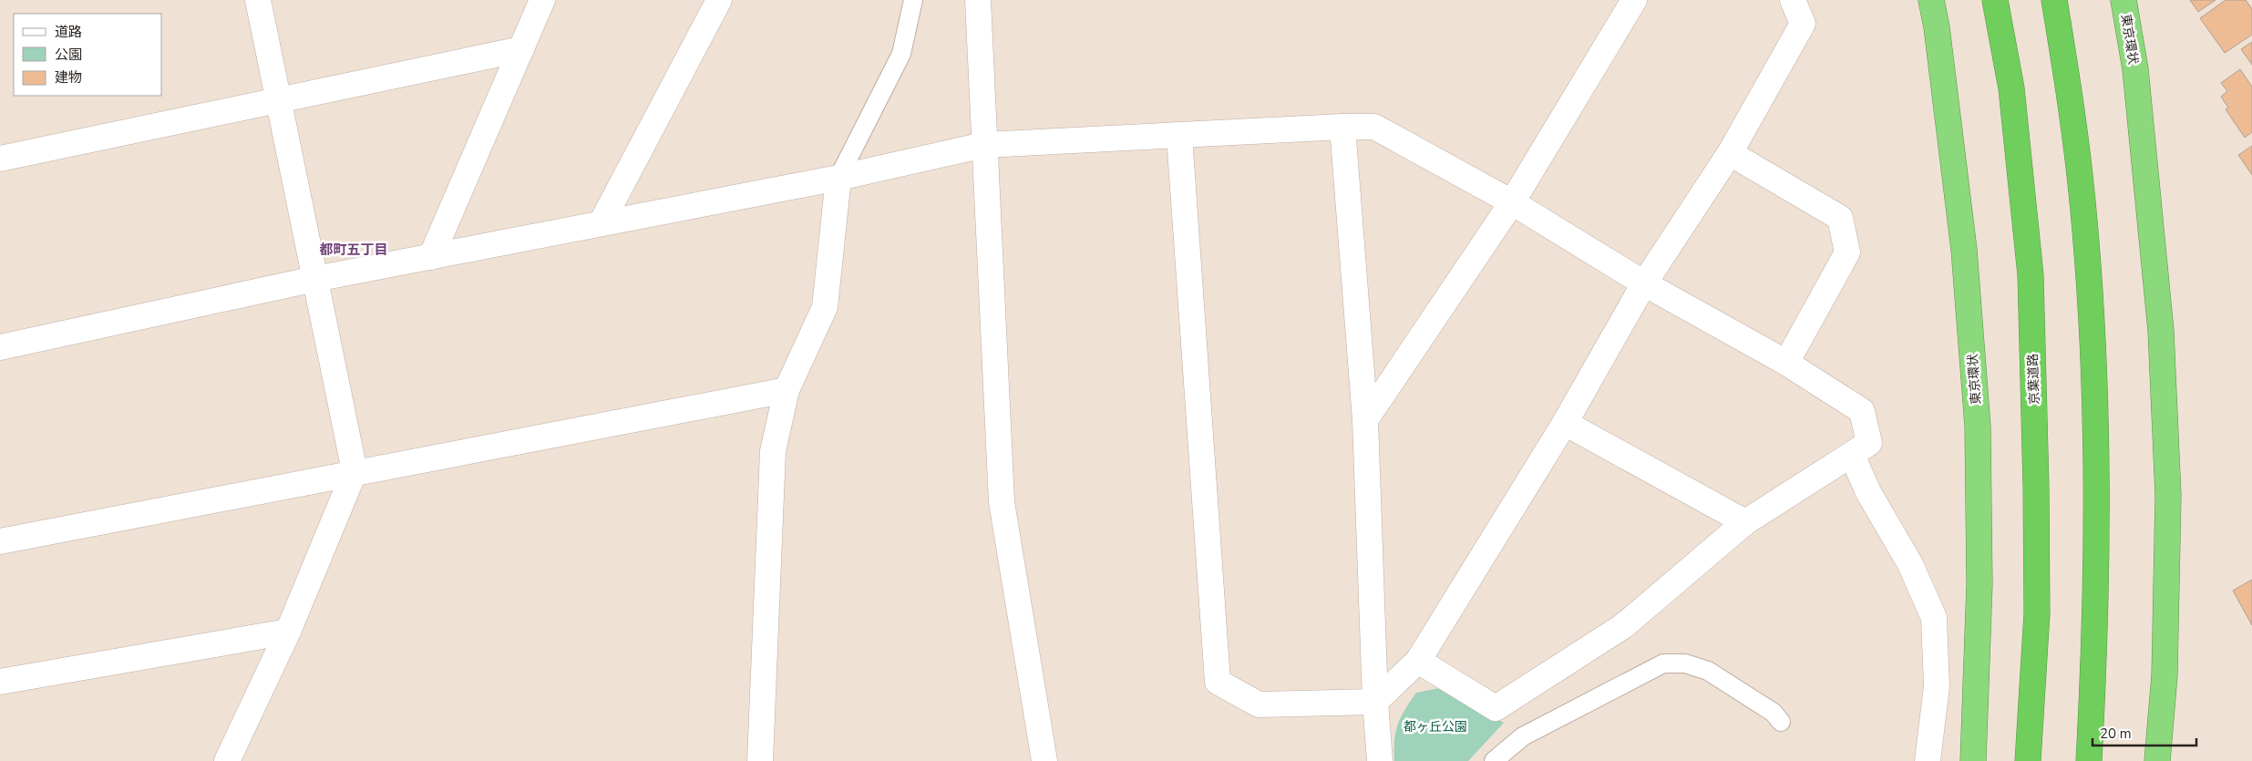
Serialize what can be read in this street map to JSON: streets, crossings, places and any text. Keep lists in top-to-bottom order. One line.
{"streets":{"highway":["東京環状","京葉道路"]},"districts":["都町五丁目"],"parks":["都ヶ丘公園"],"legend":["道路","公園","建物"],"scale_bar":"20 m"}
